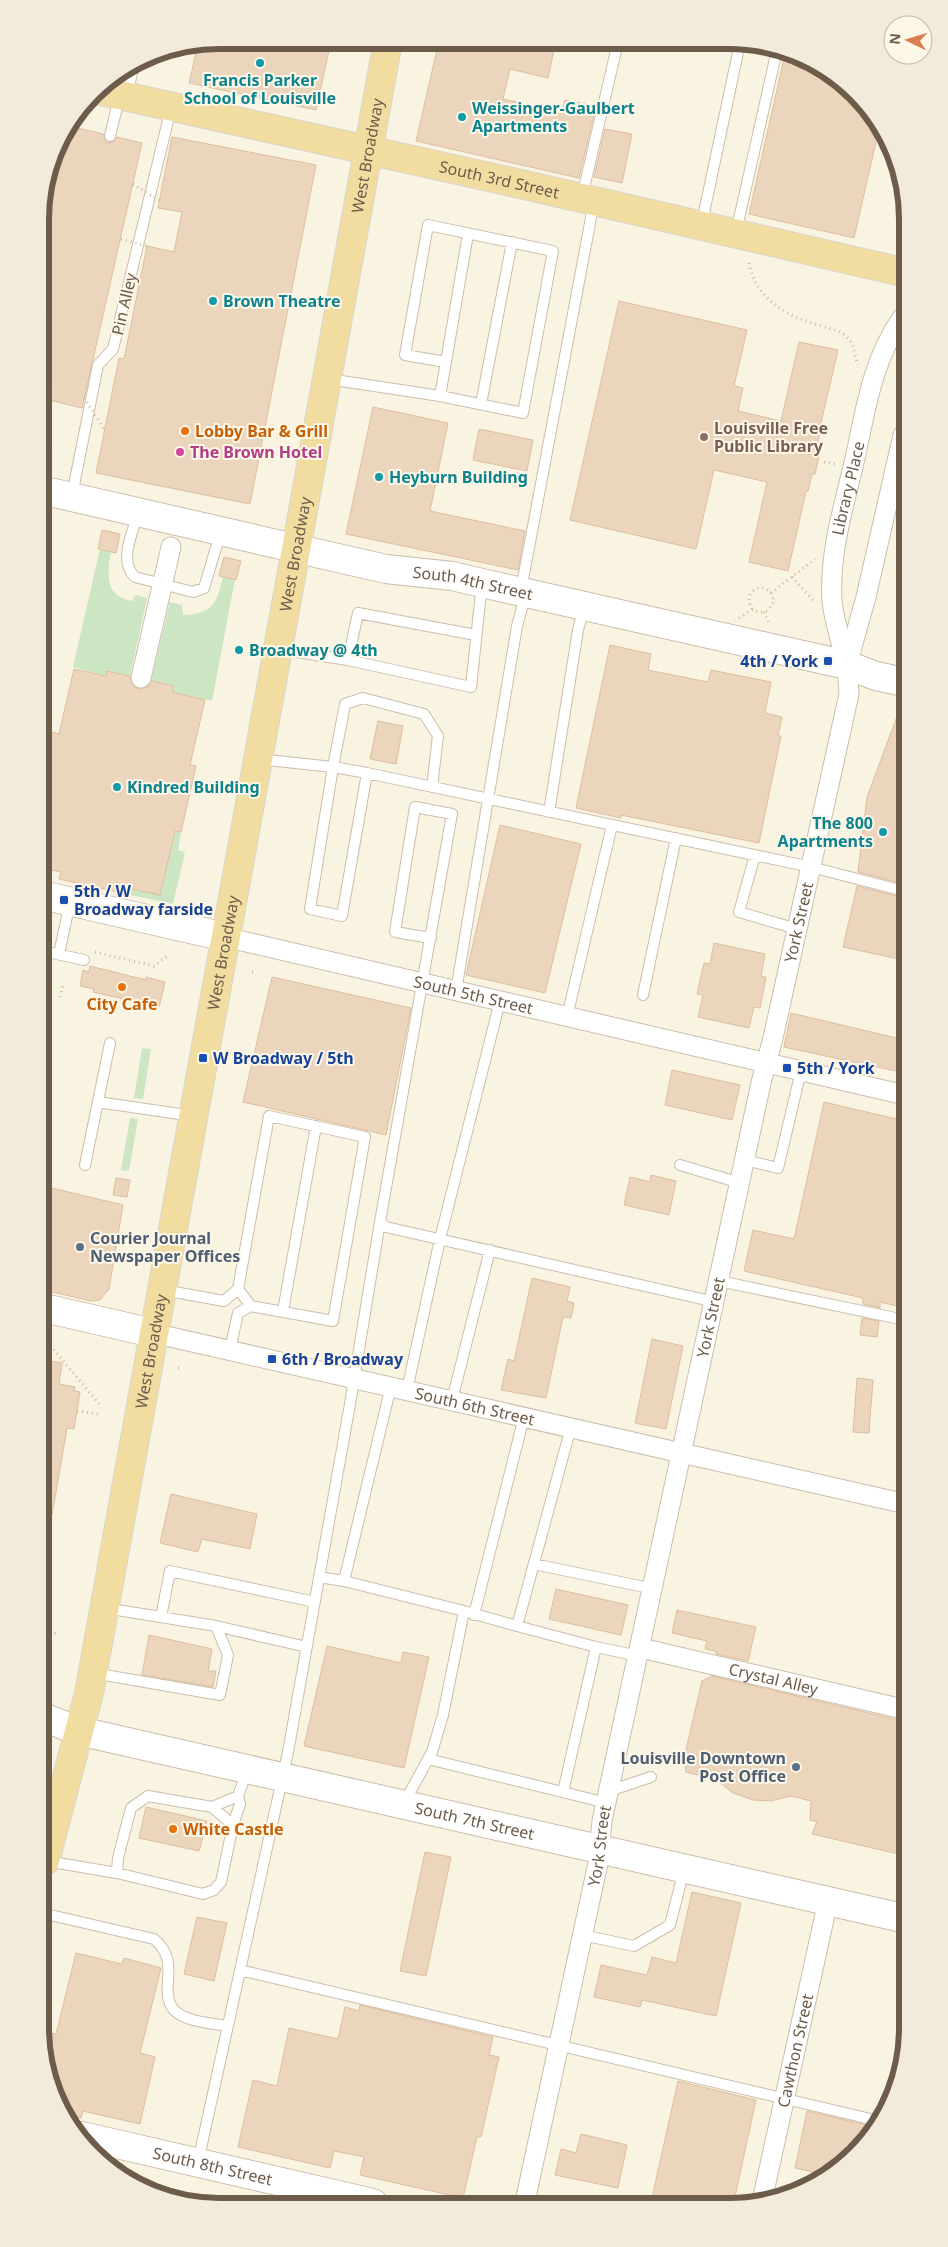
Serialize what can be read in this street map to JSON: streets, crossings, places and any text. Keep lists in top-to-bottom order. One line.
{"streets":{"main road":["West Broadway","South 3rd Street"],"street":["Library Place","South 4th Street","York Street","South 5th Street","South 6th Street","Crystal Alley","South 7th Street","Cawthon Street","South 8th Street"],"lane":["Pin Alley"]},"crossings":[["West Broadway","South 3rd Street"],["West Broadway","South 4th Street"],["West Broadway","South 5th Street"],["West Broadway","South 6th Street"],["West Broadway","South 7th Street"],["South 3rd Street","Pin Alley"],["Pin Alley","South 4th Street"],["Library Place","South 4th Street"],["Library Place","York Street"],["South 4th Street","York Street"],["York Street","South 5th Street"],["York Street","South 6th Street"],["York Street","Crystal Alley"],["York Street","South 7th Street"],["South 7th Street","Cawthon Street"]],"places":{"other":["Francis Parker School of Louisville","Weissinger-Gaulbert Apartments","Brown Theatre","Lobby Bar & Grill","Louisville Free Public Library","The Brown Hotel","Heyburn Building","Broadway @ 4th","Kindred Building","The 800 Apartments","City Cafe","Courier Journal Newspaper Offices","Louisville Downtown Post Office","White Castle"],"transit":["4th / York","5th / W Broadway farside","W Broadway / 5th","5th / York","6th / Broadway"]},"north":"left"}
